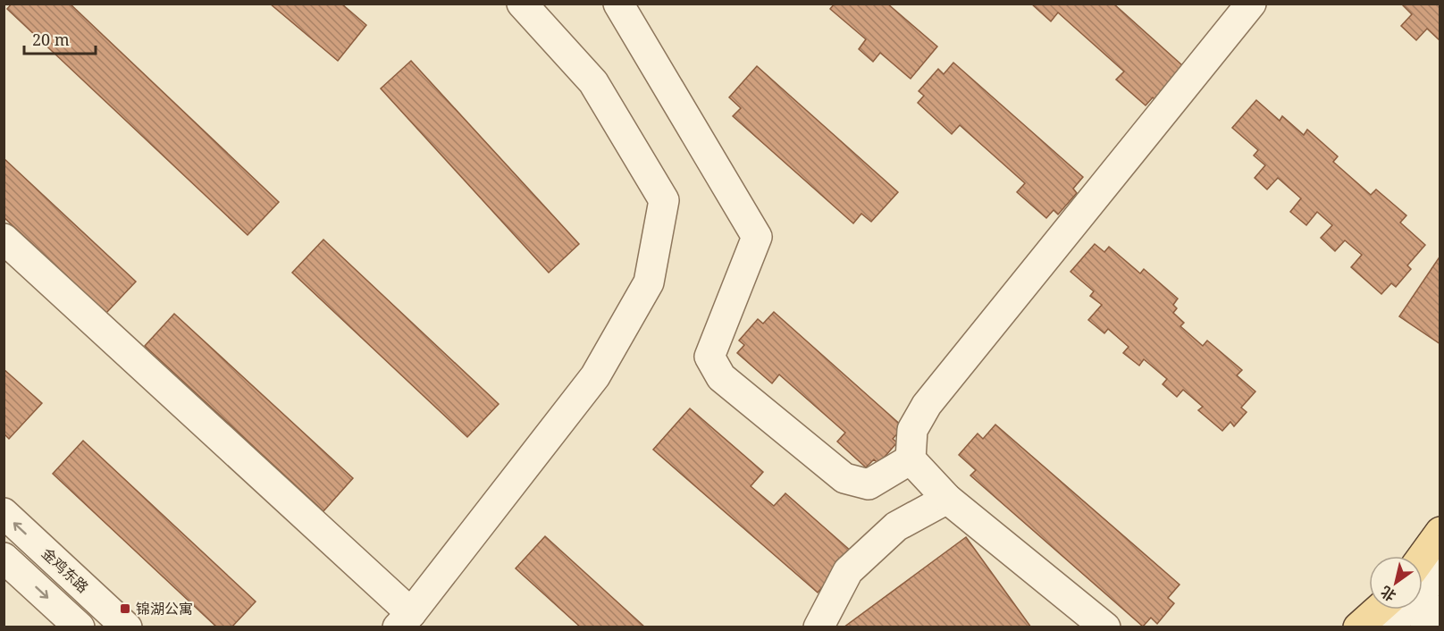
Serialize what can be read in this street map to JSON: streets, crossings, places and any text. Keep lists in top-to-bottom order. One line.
{"streets":{"street":["金鸡东路"]},"places":{"transit":["锦湖公寓"]},"scale_bar":"20 m","north":"bottom left"}
